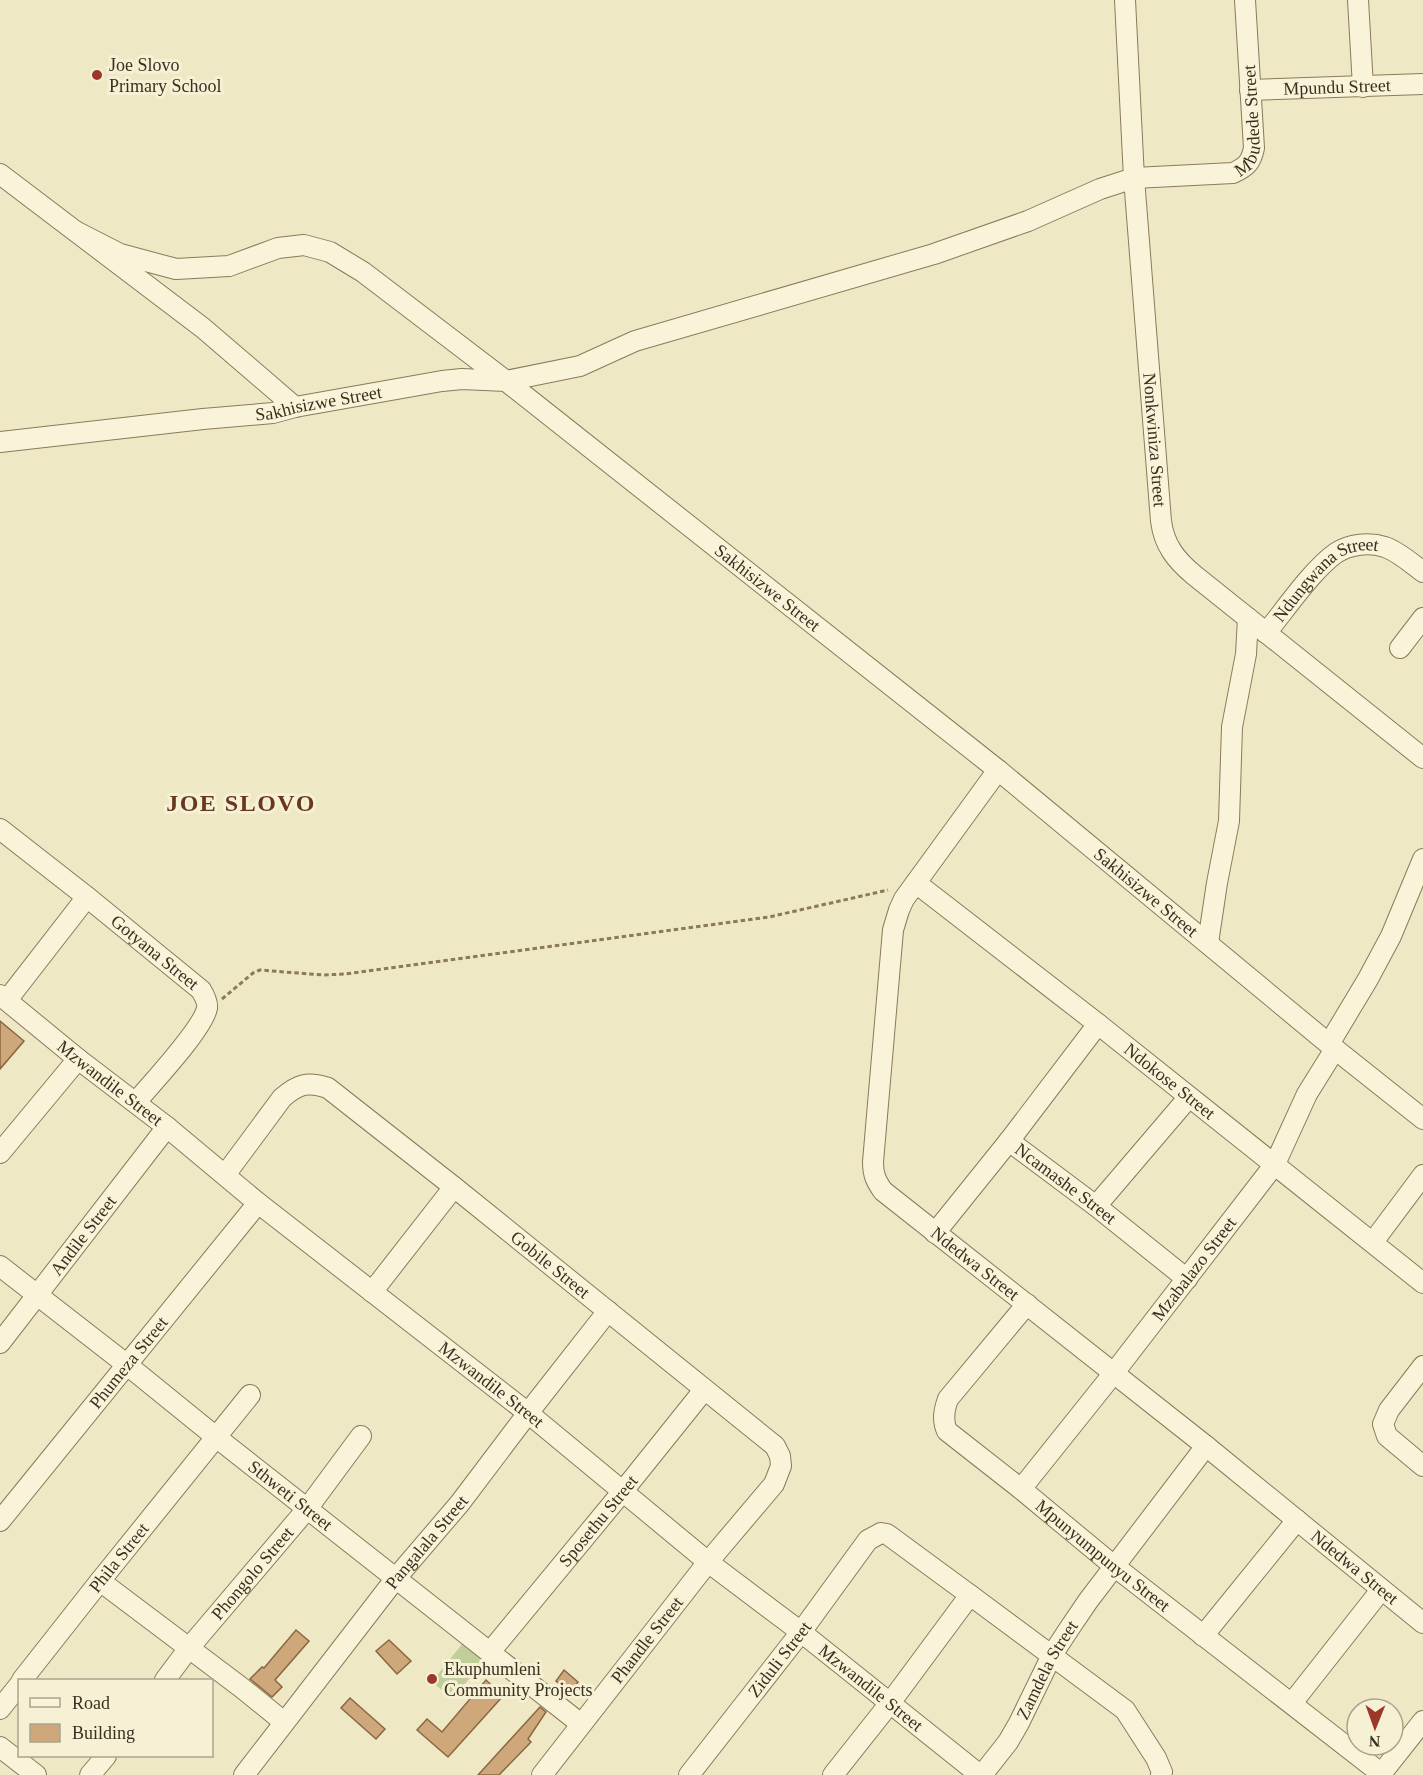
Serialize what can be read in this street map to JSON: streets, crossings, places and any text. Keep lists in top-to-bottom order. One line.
{"streets":{"street":["Mpundu Street","Mbudede Street","Sakhisizwe Street","Nonkwiniza Street","Ndungwana Street","Gotyana Street","Mzwandile Street","Ndokose Street","Ncamashe Street","Andile Street","Ndedwa Street","Gobile Street","Mzabalazo Street","Phumeza Street","Sthweti Street","Sposethu Street","Pangalala Street","Mpunyumpunyu Street","Phila Street","Phongolo Street","Phandle Street","Ziduli Street","Zamdela Street"]},"crossings":[["Mpundu Street","Mbudede Street"],["Mbudede Street","Nonkwiniza Street"],["Sakhisizwe Street","Ndedwa Street"],["Sakhisizwe Street","Mzabalazo Street"],["Nonkwiniza Street","Ndungwana Street"],["Gotyana Street","Mzwandile Street"],["Mzwandile Street","Andile Street"],["Mzwandile Street","Gobile Street"],["Mzwandile Street","Phumeza Street"],["Mzwandile Street","Sposethu Street"],["Mzwandile Street","Pangalala Street"],["Mzwandile Street","Phandle Street"],["Mzwandile Street","Ziduli Street"],["Mzwandile Street","Zamdela Street"],["Ndokose Street","Ndedwa Street"],["Ndokose Street","Mzabalazo Street"],["Ncamashe Street","Ndedwa Street"],["Ncamashe Street","Mzabalazo Street"],["Andile Street","Sthweti Street"],["Ndedwa Street","Mzabalazo Street"],["Ndedwa Street","Mpunyumpunyu Street"],["Ndedwa Street","Zamdela Street"],["Gobile Street","Sposethu Street"],["Gobile Street","Pangalala Street"],["Gobile Street","Phandle Street"],["Mzabalazo Street","Mpunyumpunyu Street"],["Phumeza Street","Sthweti Street"],["Sthweti Street","Sposethu Street"],["Sthweti Street","Pangalala Street"],["Sthweti Street","Phila Street"],["Sthweti Street","Phongolo Street"],["Sthweti Street","Phandle Street"],["Mpunyumpunyu Street","Zamdela Street"]],"districts":["JOE SLOVO"],"places":["Joe Slovo Primary School","Ekuphumleni Community Projects"],"legend":["Road","Building"],"north":"bottom"}
